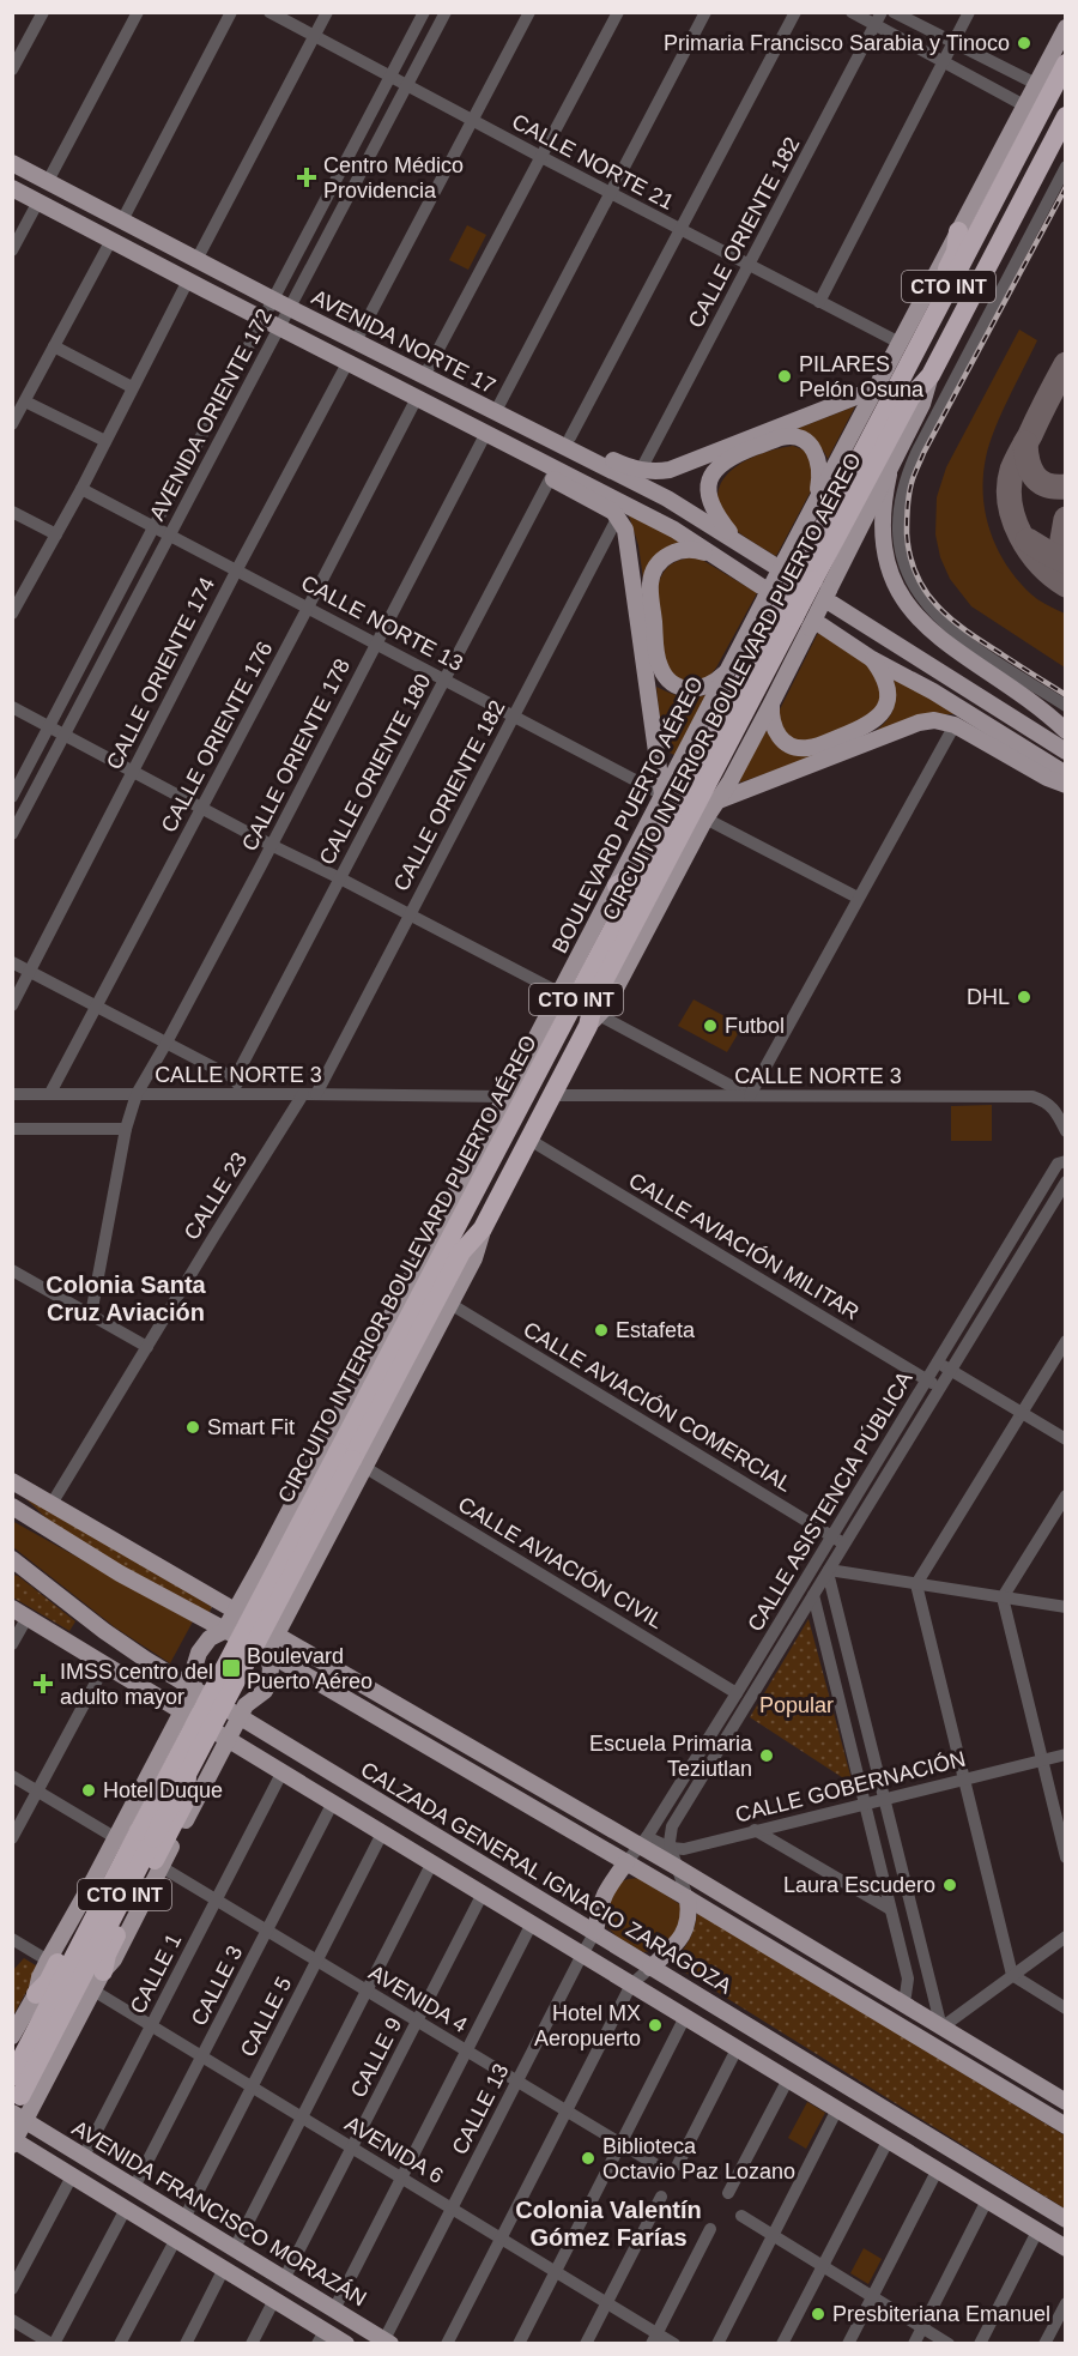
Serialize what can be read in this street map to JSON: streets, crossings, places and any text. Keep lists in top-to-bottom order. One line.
{"streets":{"highway":["CTO INT","CIRCUITO INTERIOR BOULEVARD PUERTO AÉREO","BOULEVARD PUERTO AÉREO"],"main road":["AVENIDA NORTE 17","CALZADA GENERAL IGNACIO ZARAGOZA","AVENIDA FRANCISCO MORAZÁN"],"street":["CALLE NORTE 21","CALLE ORIENTE 182","AVENIDA ORIENTE 172","CALLE NORTE 13","CALLE ORIENTE 174","CALLE ORIENTE 176","CALLE ORIENTE 178","CALLE ORIENTE 180","CALLE NORTE 3","CALLE 23","CALLE AVIACIÓN MILITAR","CALLE AVIACIÓN COMERCIAL","CALLE ASISTENCIA PÚBLICA","CALLE AVIACIÓN CIVIL","CALLE GOBERNACIÓN","CALLE 1","CALLE 3","AVENIDA 4","CALLE 5","CALLE 9","CALLE 13","AVENIDA 6"]},"crossings":[["CALLE NORTE 21","CALLE ORIENTE 182"],["CALLE NORTE 21","AVENIDA ORIENTE 172"],["CALLE NORTE 21","BOULEVARD PUERTO AÉREO"],["CALLE ORIENTE 182","CALLE NORTE 13"],["CALLE ORIENTE 182","CALLE NORTE 3"],["CALLE ORIENTE 182","CALLE 23"],["CTO INT","CIRCUITO INTERIOR BOULEVARD PUERTO AÉREO"],["CTO INT","BOULEVARD PUERTO AÉREO"],["CTO INT","AVENIDA FRANCISCO MORAZÁN"],["AVENIDA NORTE 17","AVENIDA ORIENTE 172"],["AVENIDA NORTE 17","CALLE ORIENTE 174"],["AVENIDA NORTE 17","CIRCUITO INTERIOR BOULEVARD PUERTO AÉREO"],["AVENIDA NORTE 17","CALLE ORIENTE 176"],["AVENIDA NORTE 17","CALLE ORIENTE 178"],["AVENIDA NORTE 17","BOULEVARD PUERTO AÉREO"],["AVENIDA ORIENTE 172","CALLE NORTE 13"],["CALLE NORTE 13","CALLE ORIENTE 174"],["CALLE NORTE 13","CALLE ORIENTE 176"],["CALLE NORTE 13","CALLE ORIENTE 178"],["CALLE NORTE 13","CALLE ORIENTE 180"],["CALLE NORTE 13","BOULEVARD PUERTO AÉREO"],["CIRCUITO INTERIOR BOULEVARD PUERTO AÉREO","BOULEVARD PUERTO AÉREO"],["CIRCUITO INTERIOR BOULEVARD PUERTO AÉREO","CALLE AVIACIÓN CIVIL"],["CIRCUITO INTERIOR BOULEVARD PUERTO AÉREO","AVENIDA FRANCISCO MORAZÁN"],["CALLE ORIENTE 176","CALLE NORTE 3"],["CALLE ORIENTE 178","CALLE NORTE 3"],["BOULEVARD PUERTO AÉREO","CALLE NORTE 3"],["BOULEVARD PUERTO AÉREO","CALLE AVIACIÓN MILITAR"],["BOULEVARD PUERTO AÉREO","CALLE AVIACIÓN COMERCIAL"],["BOULEVARD PUERTO AÉREO","CALLE AVIACIÓN CIVIL"],["BOULEVARD PUERTO AÉREO","CALZADA GENERAL IGNACIO ZARAGOZA"],["BOULEVARD PUERTO AÉREO","AVENIDA 4"],["BOULEVARD PUERTO AÉREO","AVENIDA 6"],["BOULEVARD PUERTO AÉREO","AVENIDA FRANCISCO MORAZÁN"],["CALLE NORTE 3","CALLE 23"],["CALLE AVIACIÓN MILITAR","CALLE ASISTENCIA PÚBLICA"],["CALLE AVIACIÓN COMERCIAL","CALLE ASISTENCIA PÚBLICA"],["CALLE ASISTENCIA PÚBLICA","CALLE AVIACIÓN CIVIL"],["CALLE ASISTENCIA PÚBLICA","CALLE GOBERNACIÓN"],["CALLE ASISTENCIA PÚBLICA","CALZADA GENERAL IGNACIO ZARAGOZA"],["CALLE ASISTENCIA PÚBLICA","CALLE 13"],["CALZADA GENERAL IGNACIO ZARAGOZA","CALLE 1"],["CALZADA GENERAL IGNACIO ZARAGOZA","CALLE 3"],["CALZADA GENERAL IGNACIO ZARAGOZA","CALLE 5"],["CALZADA GENERAL IGNACIO ZARAGOZA","CALLE 9"],["CALZADA GENERAL IGNACIO ZARAGOZA","CALLE 13"],["CALLE 1","AVENIDA 4"],["CALLE 1","AVENIDA 6"],["CALLE 1","AVENIDA FRANCISCO MORAZÁN"],["CALLE 3","AVENIDA 4"],["CALLE 3","AVENIDA 6"],["CALLE 3","AVENIDA FRANCISCO MORAZÁN"],["AVENIDA 4","CALLE 5"],["AVENIDA 4","CALLE 9"],["AVENIDA 4","CALLE 13"],["CALLE 5","AVENIDA 6"],["CALLE 5","AVENIDA FRANCISCO MORAZÁN"],["CALLE 9","AVENIDA 6"],["CALLE 9","AVENIDA FRANCISCO MORAZÁN"],["CALLE 13","AVENIDA 6"],["CALLE 13","AVENIDA FRANCISCO MORAZÁN"]],"districts":["Colonia Santa Cruz Aviación","Colonia Valentín Gómez Farías"],"parks":["Popular"],"places":{"other":["Primaria Francisco Sarabia y Tinoco","PILARES Pelón Osuna","DHL","Futbol","Estafeta","Smart Fit","Escuela Primaria Teziutlan","Hotel Duque","Laura Escudero","Hotel MX Aeropuerto","Biblioteca Octavio Paz Lozano","Presbiteriana Emanuel"],"health":["Centro Médico Providencia","IMSS centro del adulto mayor"],"transit":["Boulevard Puerto Aéreo"]}}
